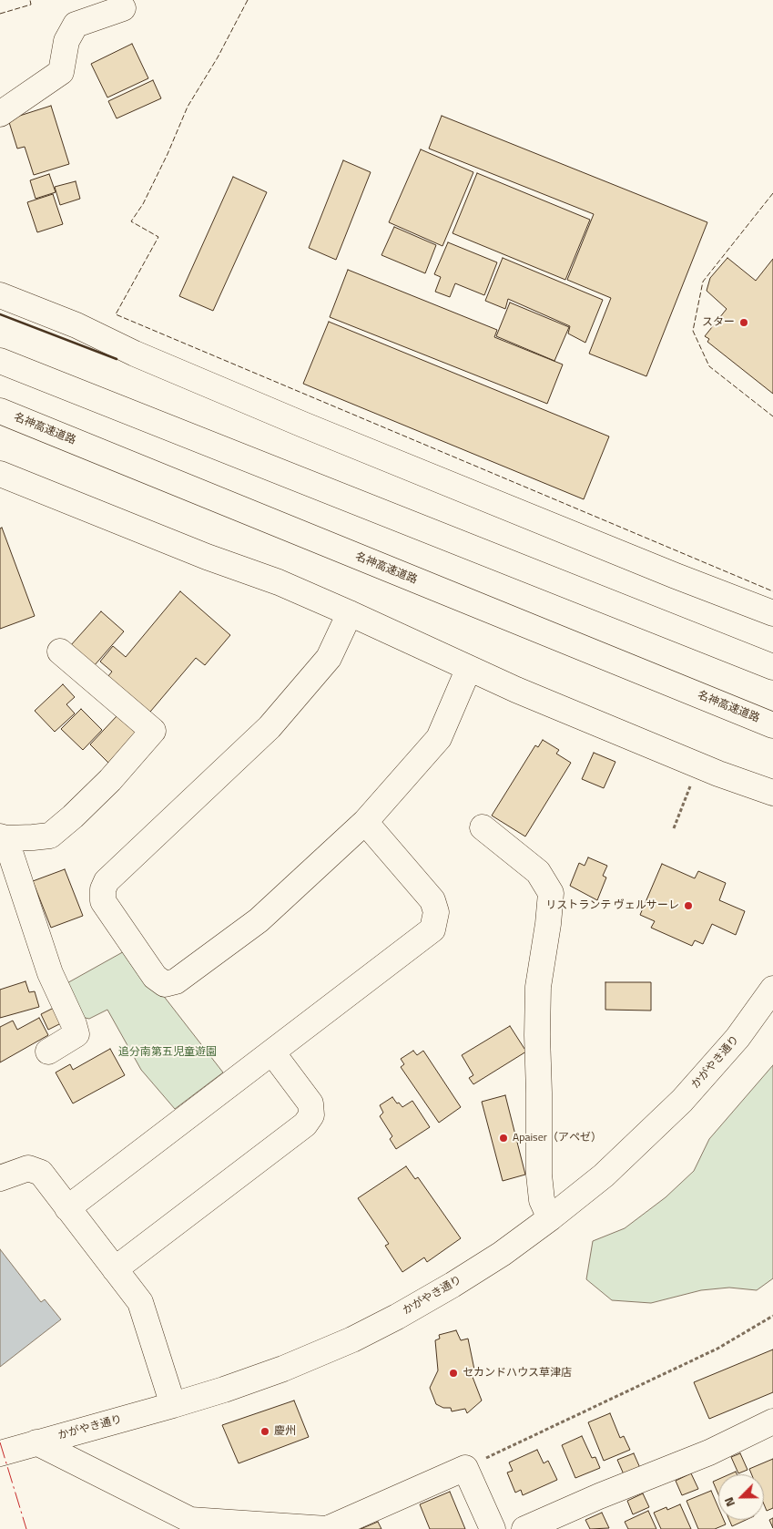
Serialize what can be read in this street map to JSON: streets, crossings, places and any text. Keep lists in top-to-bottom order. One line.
{"streets":{"main road":["名神高速道路","かがやき通り"]},"parks":["追分南第五児童遊園"],"places":["スター","リストランテ ヴェルサーレ","Apaiser（アペゼ）","セカンドハウス草津店","慶州"],"north":"bottom left"}
